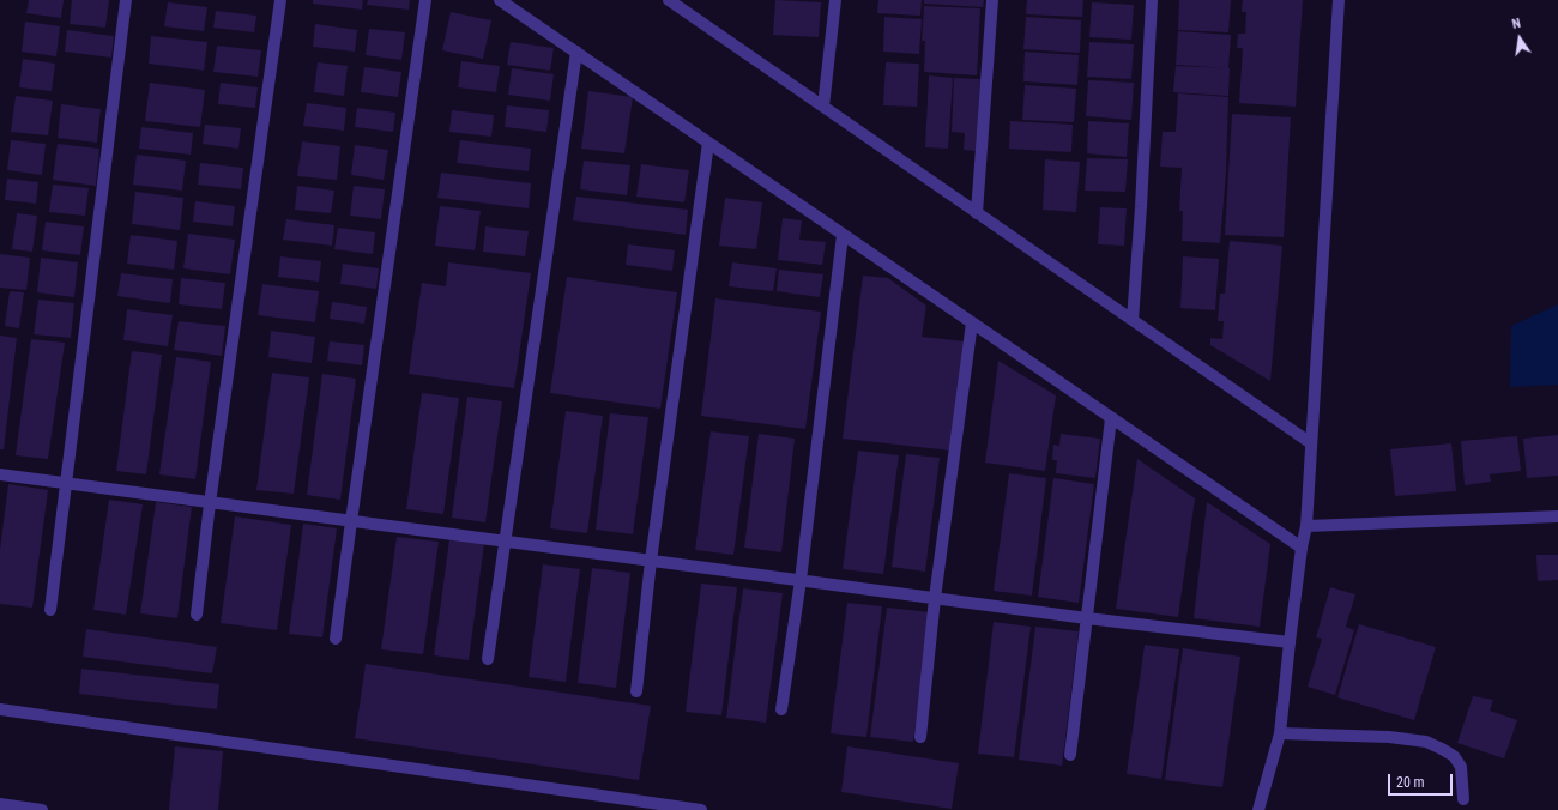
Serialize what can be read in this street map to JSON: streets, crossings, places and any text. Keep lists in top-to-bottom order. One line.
{"scale_bar":"20 m","north":"top"}
